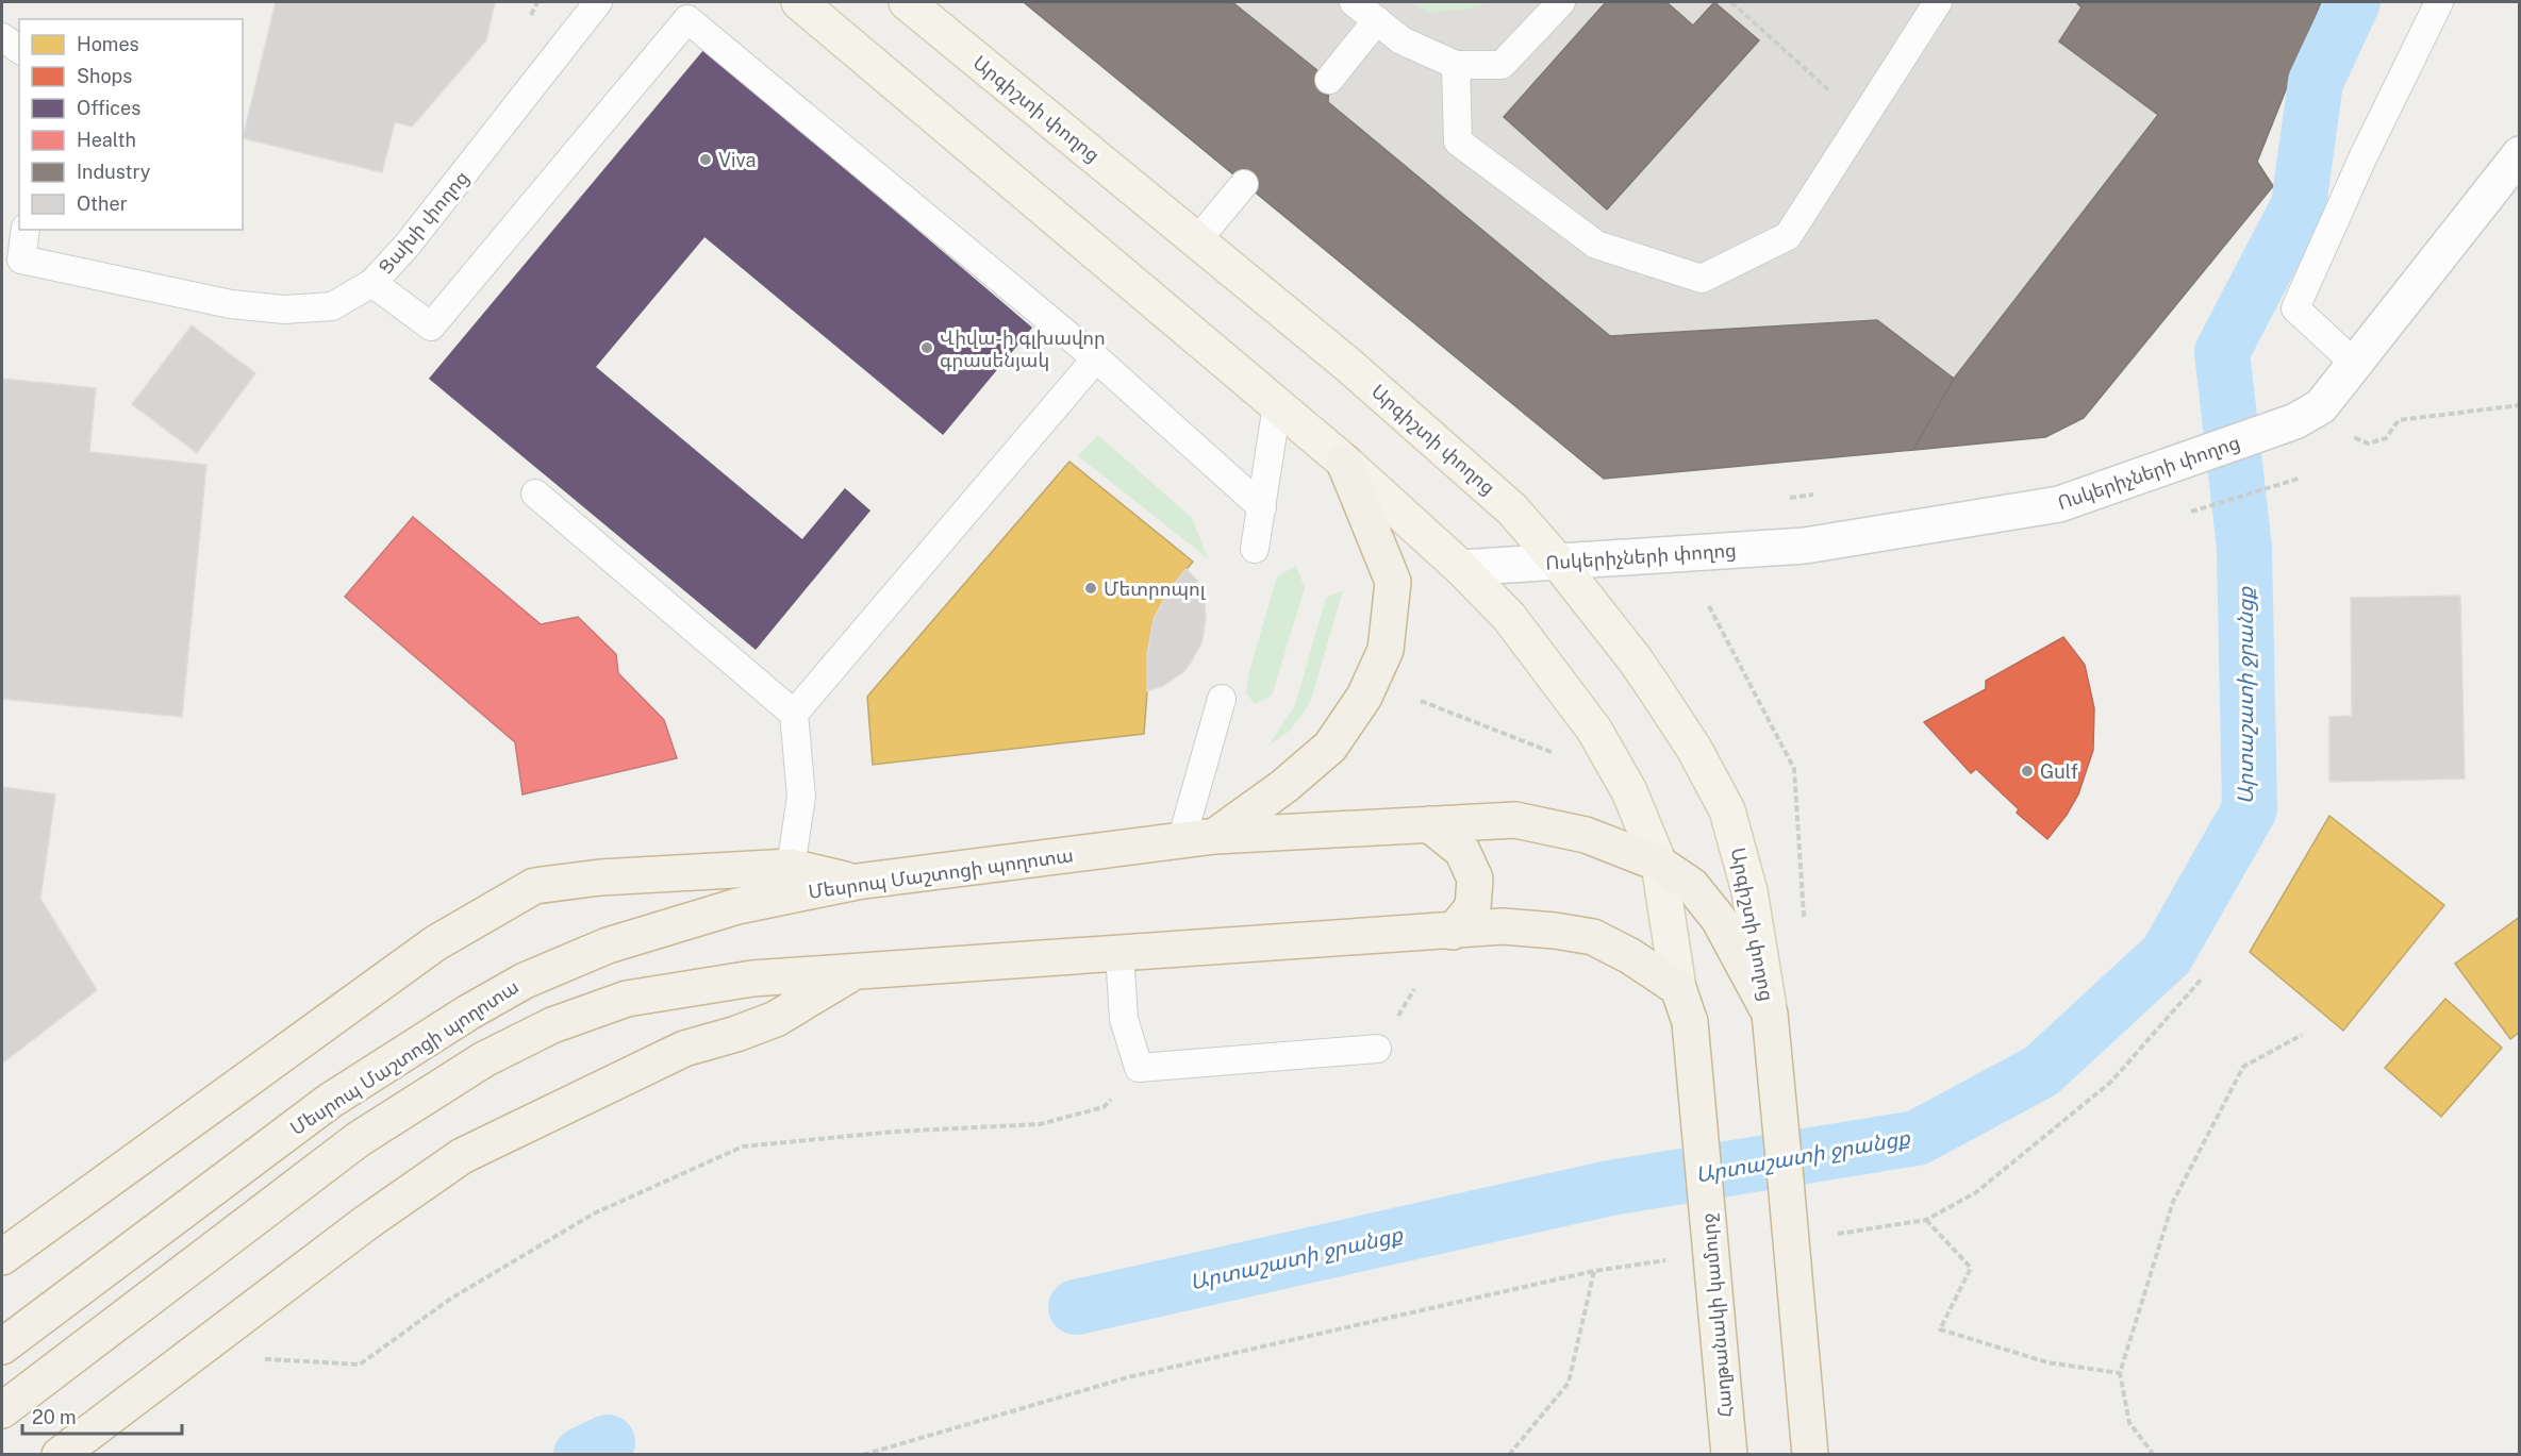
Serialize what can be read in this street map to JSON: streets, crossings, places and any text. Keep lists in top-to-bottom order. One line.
{"streets":{"highway":["Մեսրոպ Մաշտոցի պողոտա","Հաղթանակի կամուրջ"],"main road":["Արգիշտի փողոց"],"street":["Ոսկերիչների փողոց"],"lane":["Ցախի փողոց"]},"crossings":[["Արգիշտի փողոց","Ոսկերիչների փողոց"],["Արգիշտի փողոց","Մեսրոպ Մաշտոցի պողոտա"]],"water":["Արտաշատի ջրանցք"],"places":["Viva","Վիվա-ի գլխավոր գրասենյակ","Մետրոպոլ","Gulf"],"legend":["Homes","Shops","Offices","Health","Industry","Other"],"scale_bar":"20 m"}
